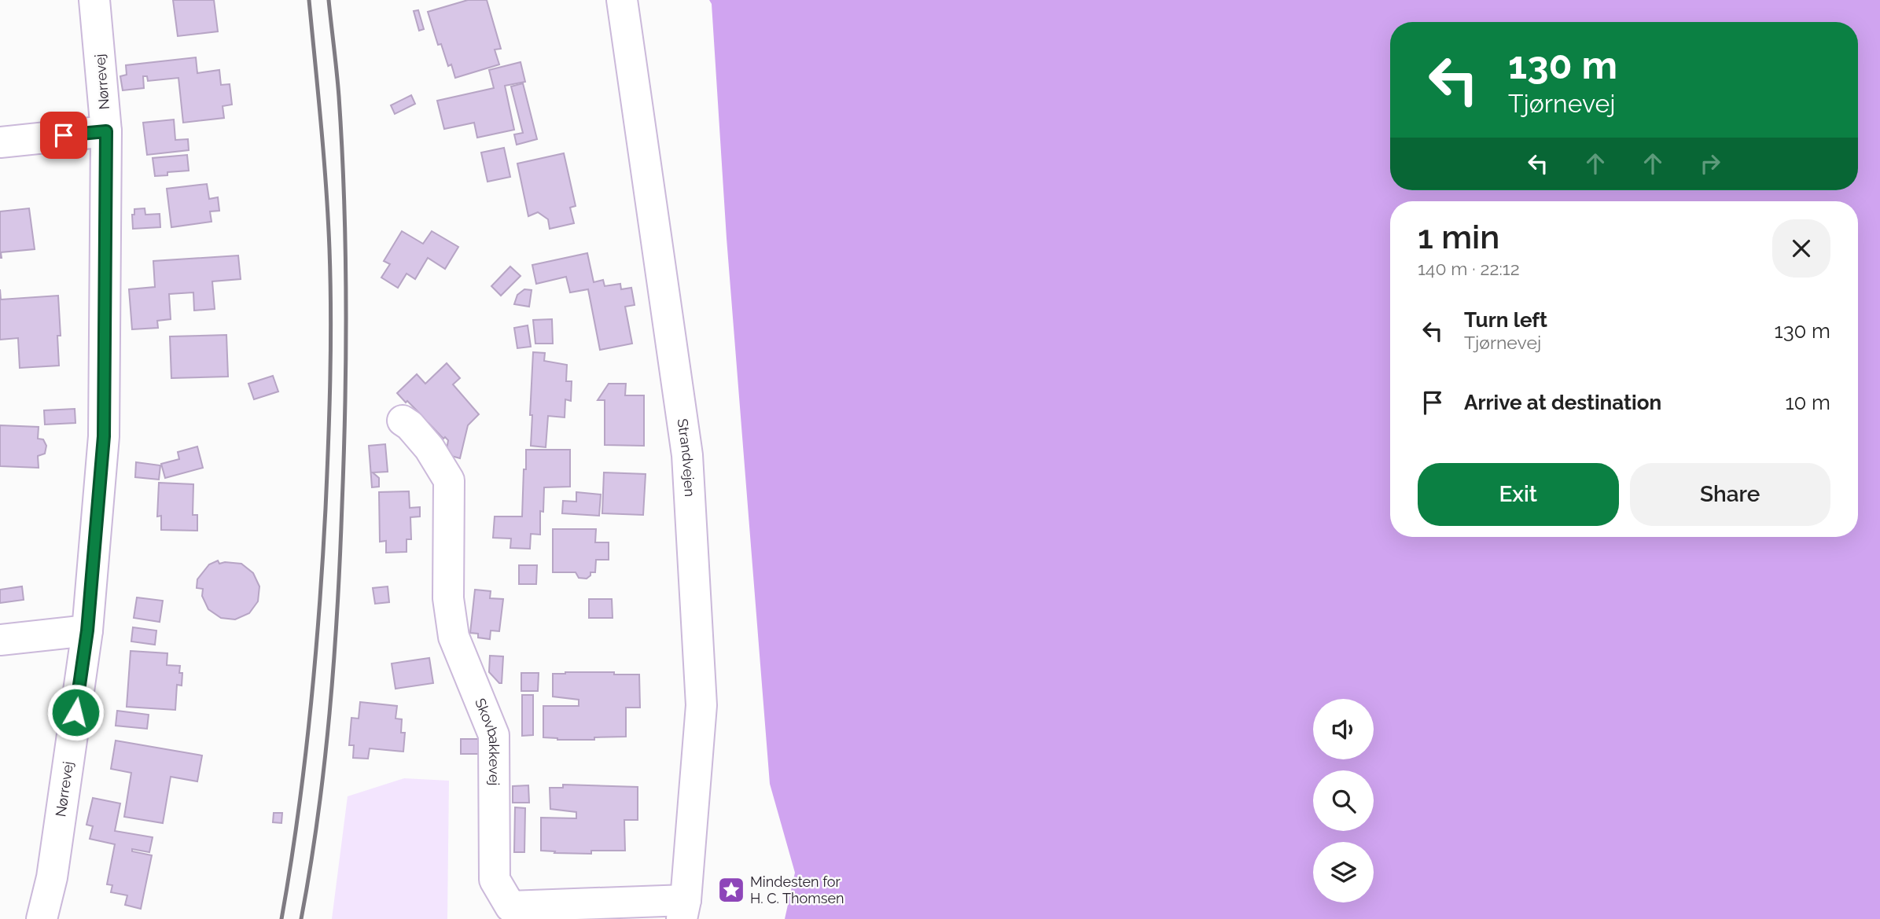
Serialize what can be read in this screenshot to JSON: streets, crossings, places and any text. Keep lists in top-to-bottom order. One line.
{"streets":{"street":["Nørrevej","Strandvejen","Skovbakkevej"]},"crossings":[["Strandvejen","Skovbakkevej"]],"places":{"place":["Mindesten for H. C. Thomsen"]},"page":{"turn":["130 m","Tjørnevej"],"heading":["1 min","140 m · 22:12"],"list":[{"name":"Turn left","note":"Tjørnevej","value":"130 m"},{"name":"Arrive at destination","value":"10 m"}],"buttons":["Exit","Share"]}}
